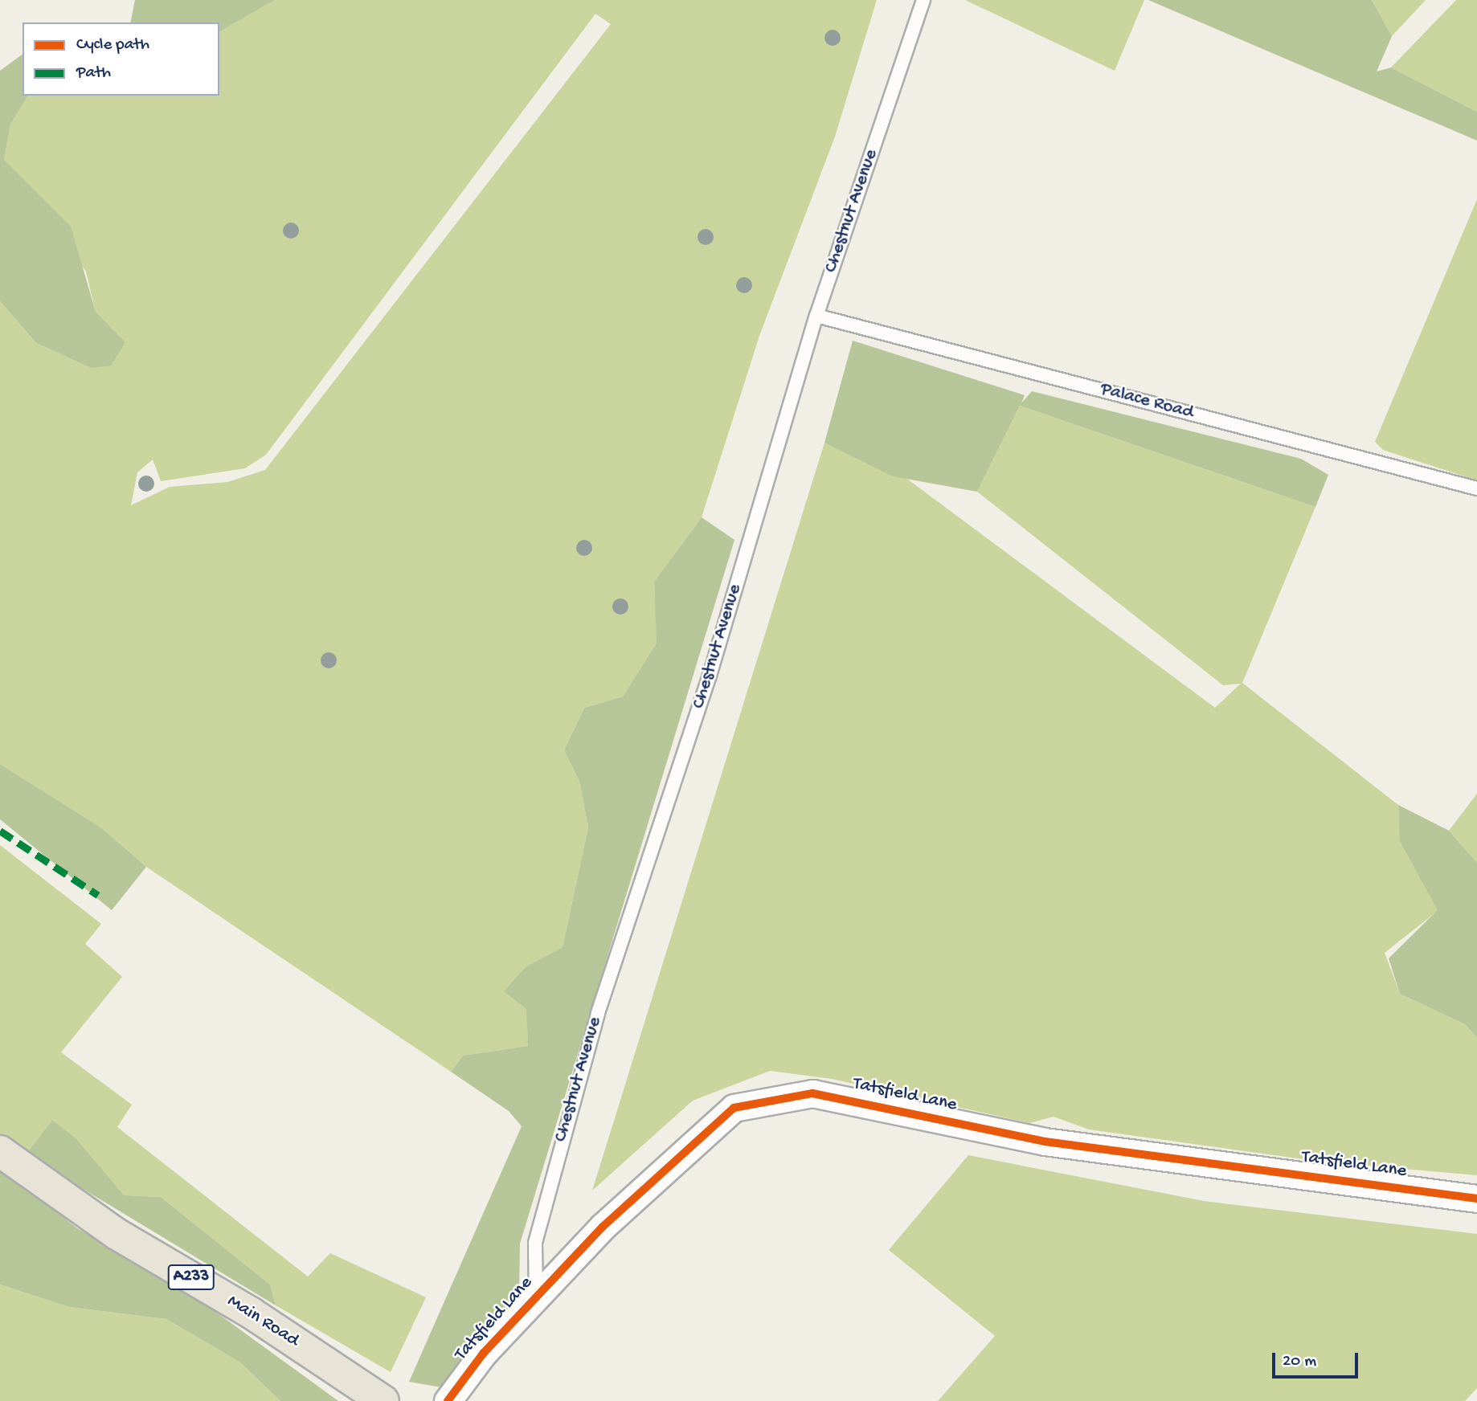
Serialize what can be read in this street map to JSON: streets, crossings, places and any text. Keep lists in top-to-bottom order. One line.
{"streets":{"main road":["A233","Main Road"],"street":["Tatsfield Lane"],"lane":["Chestnut Avenue","Palace Road"]},"crossings":[["Chestnut Avenue","Palace Road"],["Chestnut Avenue","Tatsfield Lane"]],"legend":["Cycle path","Path"],"scale_bar":"20 m"}
